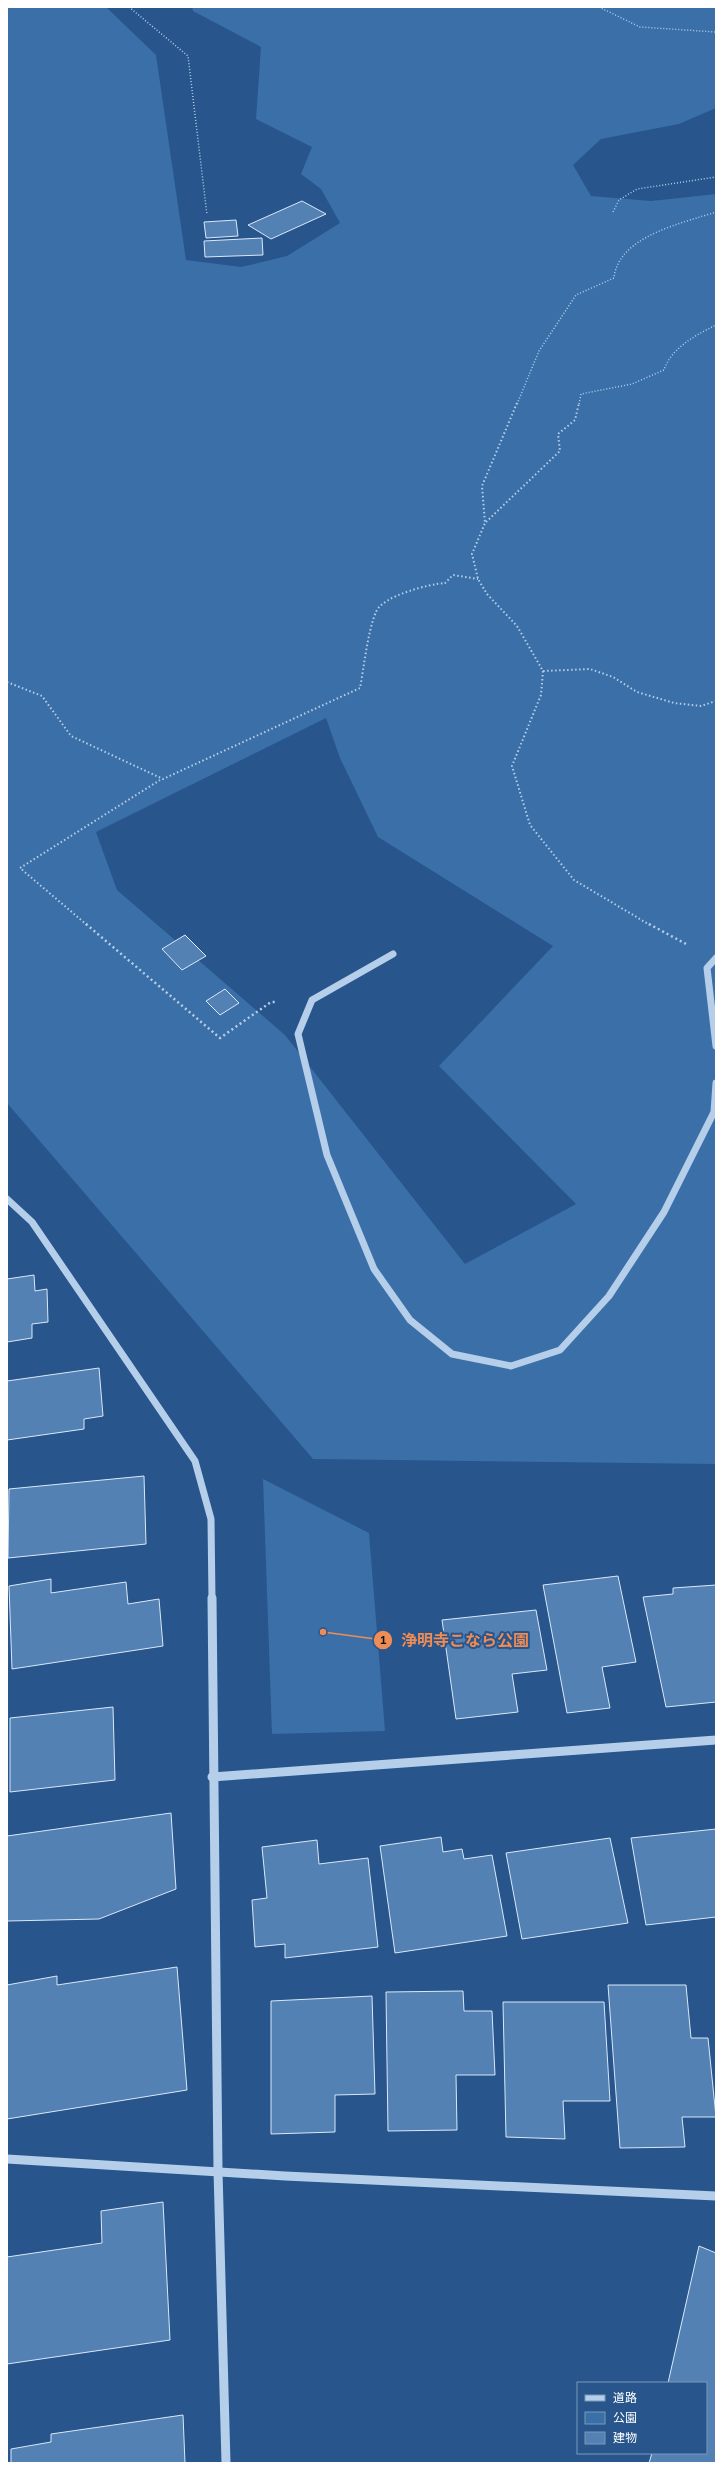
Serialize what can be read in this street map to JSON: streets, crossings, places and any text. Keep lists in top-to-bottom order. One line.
{"places":["浄明寺こなら公園"],"legend":["道路","公園","建物"]}
